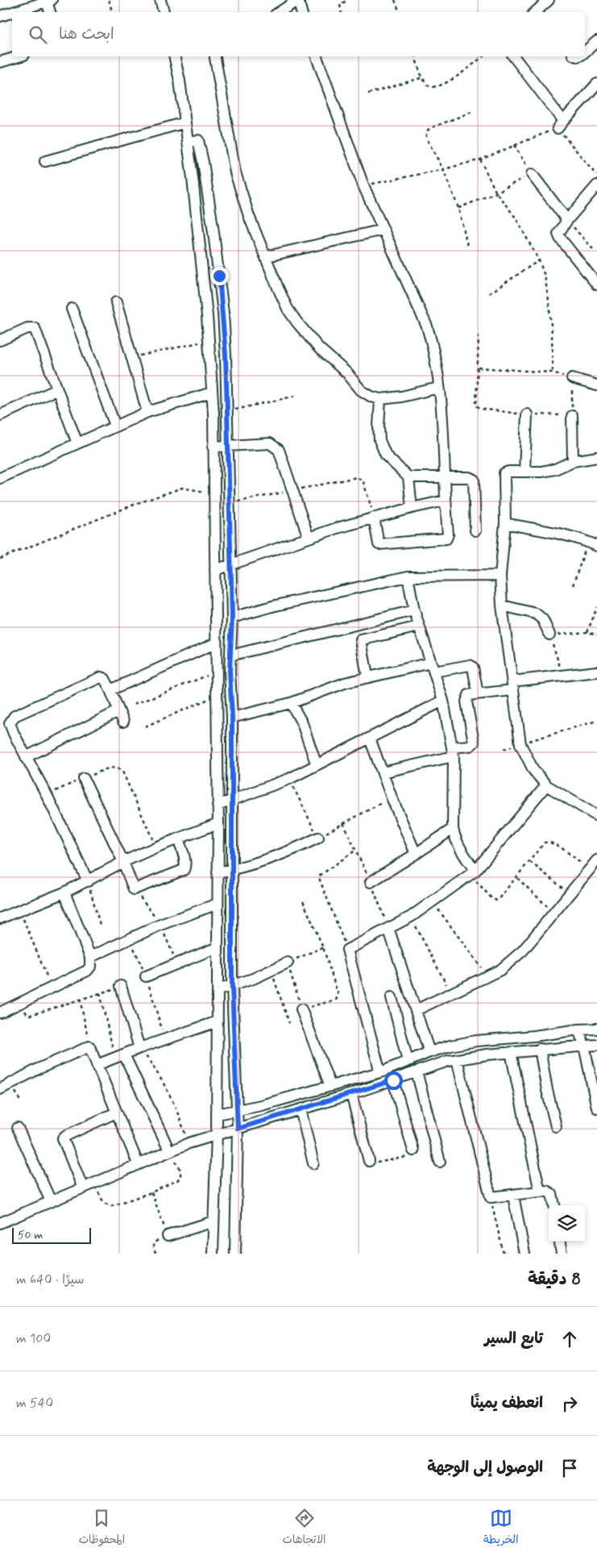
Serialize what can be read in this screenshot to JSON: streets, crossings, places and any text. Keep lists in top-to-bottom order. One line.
{"scale_bar":"50 m","page":{"search":"ابحث هنا","scale":"50 m","heading":["8 دقيقة","سيرًا · 640 m"],"list":[["تابع السير","100 m"],["انعطف يمينًا","540 m"],"الوصول إلى الوجهة"],"nav":["الخريطة","الاتجاهات","المحفوظات"]}}
